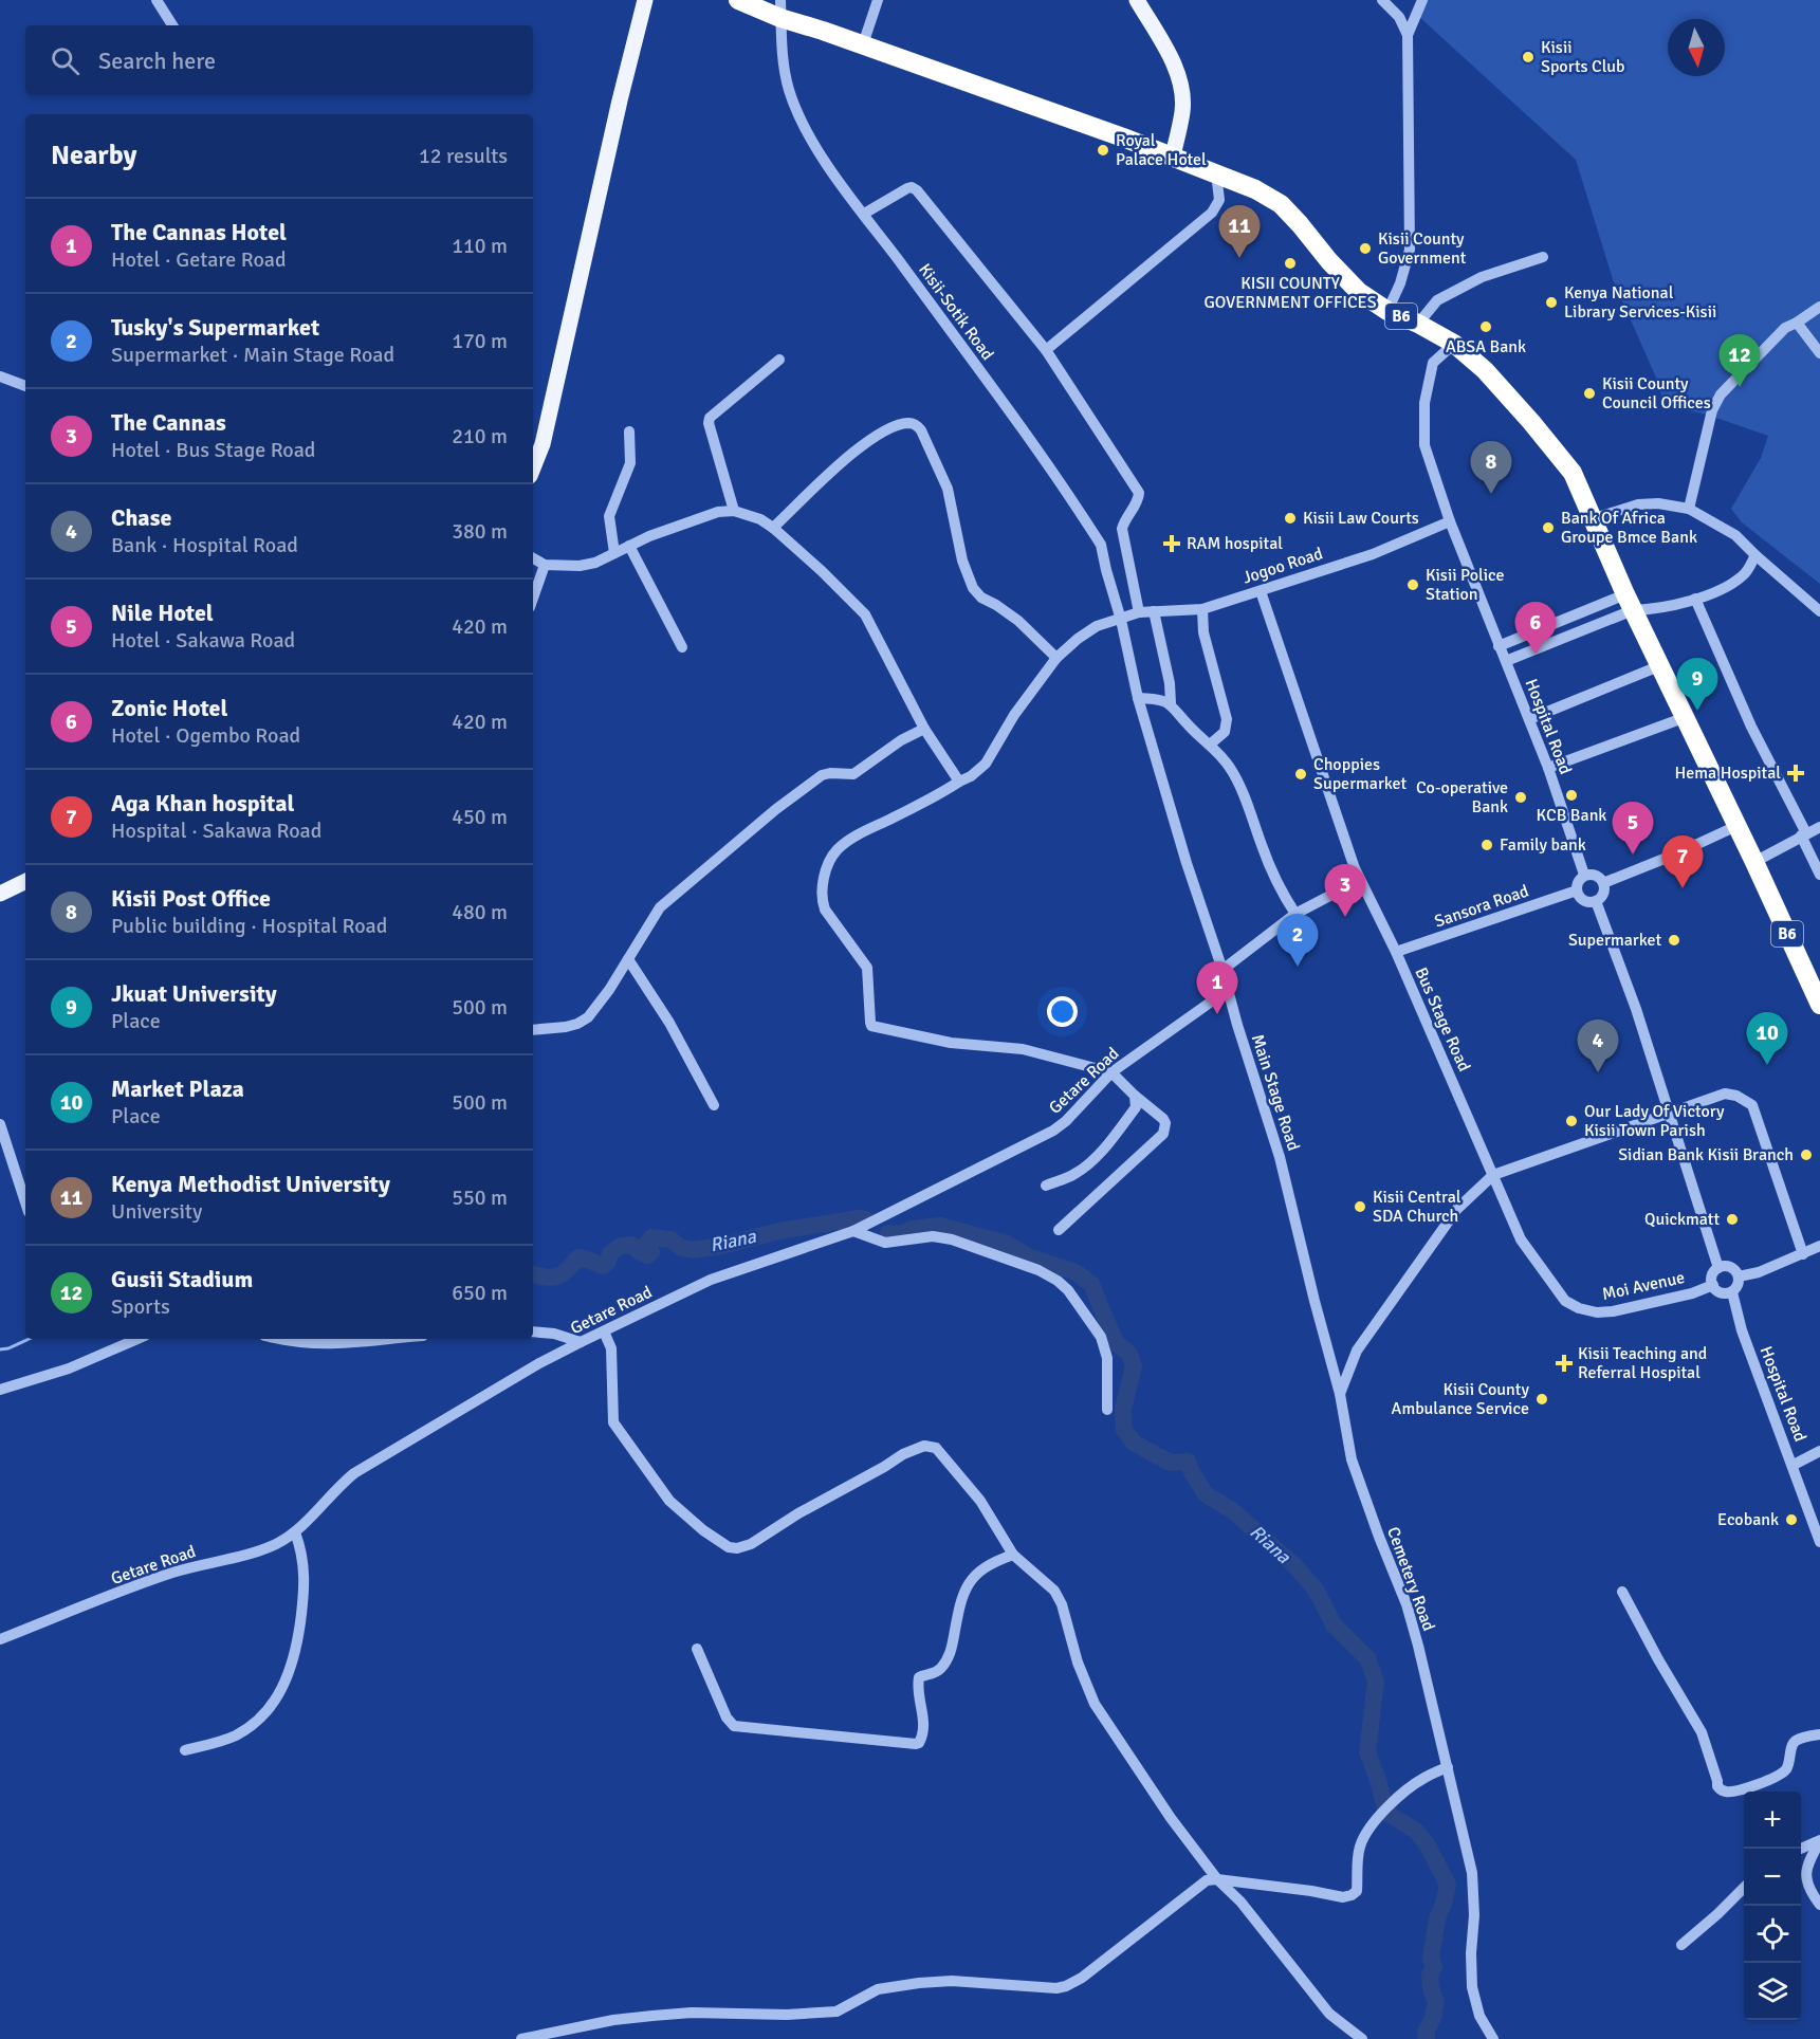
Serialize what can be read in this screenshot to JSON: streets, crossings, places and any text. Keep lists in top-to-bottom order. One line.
{"streets":{"highway":["B6"],"street":["Kisii-Sotik Road","Jogoo Road","Hospital Road","Sansora Road","Bus Stage Road","Getare Road","Main Stage Road","Moi Avenue","Cemetery Road"]},"crossings":[["Kisii-Sotik Road","B6"],["Kisii-Sotik Road","Jogoo Road"],["Kisii-Sotik Road","Main Stage Road"],["B6","Hospital Road"],["Jogoo Road","Hospital Road"],["Jogoo Road","Bus Stage Road"],["Jogoo Road","Getare Road"],["Jogoo Road","Main Stage Road"],["Hospital Road","Sansora Road"],["Hospital Road","Moi Avenue"],["Sansora Road","Bus Stage Road"],["Bus Stage Road","Moi Avenue"],["Getare Road","Main Stage Road"],["Main Stage Road","Cemetery Road"]],"water":["Riana"],"places":{"other":["Kisii Sports Club","Royal Palace Hotel","Kisii County Government","KISII COUNTY GOVERNMENT OFFICES","Kenya National Library Services-Kisii","ABSA Bank","Kisii County Council Offices","Kisii Law Courts","Bank Of Africa Groupe Bmce Bank","Kisii Police Station","Choppies Supermarket","KCB Bank","Co-operative Bank","Family bank","Supermarket","Our Lady Of Victory Kisii Town Parish","Sidian Bank Kisii Branch","Kisii Central SDA Church","Quickmatt","Kisii County Ambulance Service","Ecobank"],"health":["RAM hospital","Hema Hospital","Kisii Teaching and Referral Hospital"]},"north":"bottom","page":{"search":"Search here","heading":["Nearby","12 results"],"list":[{"mark":"1","name":"The Cannas Hotel","note":"Hotel · Getare Road","value":"110 m"},{"mark":"2","name":"Tusky's Supermarket","note":"Supermarket · Main Stage Road","value":"170 m"},{"mark":"3","name":"The Cannas","note":"Hotel · Bus Stage Road","value":"210 m"},{"mark":"4","name":"Chase","note":"Bank · Hospital Road","value":"380 m"},{"mark":"5","name":"Nile Hotel","note":"Hotel · Sakawa Road","value":"420 m"},{"mark":"6","name":"Zonic Hotel","note":"Hotel · Ogembo Road","value":"420 m"},{"mark":"7","name":"Aga Khan hospital","note":"Hospital · Sakawa Road","value":"450 m"},{"mark":"8","name":"Kisii Post Office","note":"Public building · Hospital Road","value":"480 m"},{"mark":"9","name":"Jkuat University","note":"Place","value":"500 m"},{"mark":"10","name":"Market Plaza","note":"Place","value":"500 m"},{"mark":"11","name":"Kenya Methodist University","note":"University","value":"550 m"},{"mark":"12","name":"Gusii Stadium","note":"Sports","value":"650 m"}],"pins":["11","12","8","6","9","5","7","3","2","1","10","4"],"map_buttons":["+","−"]}}
